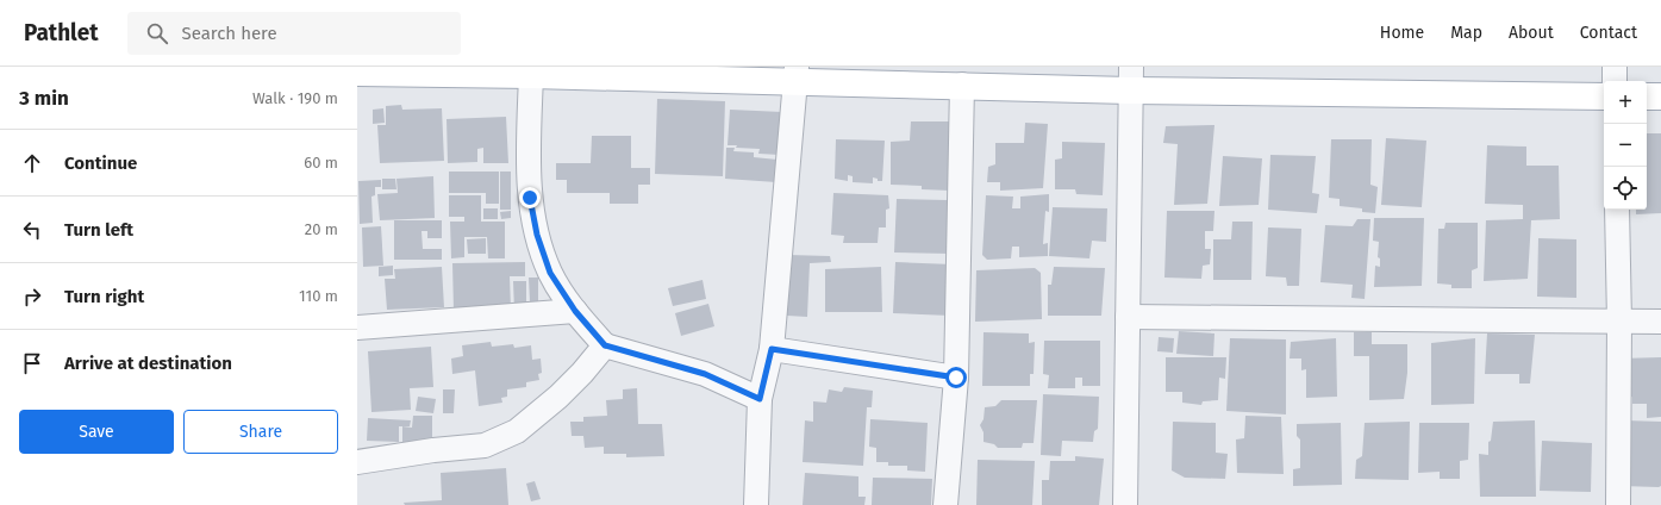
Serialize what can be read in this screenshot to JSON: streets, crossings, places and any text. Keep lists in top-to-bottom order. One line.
{"page":{"header":"Pathlet","search":"Search here","nav":["Home","Map","About","Contact"],"heading":["3 min","Walk · 190 m"],"map_buttons":["+","−"],"list":[["Continue","60 m"],["Turn left","20 m"],["Turn right","110 m"],"Arrive at destination"],"buttons":["Save","Share"]}}
